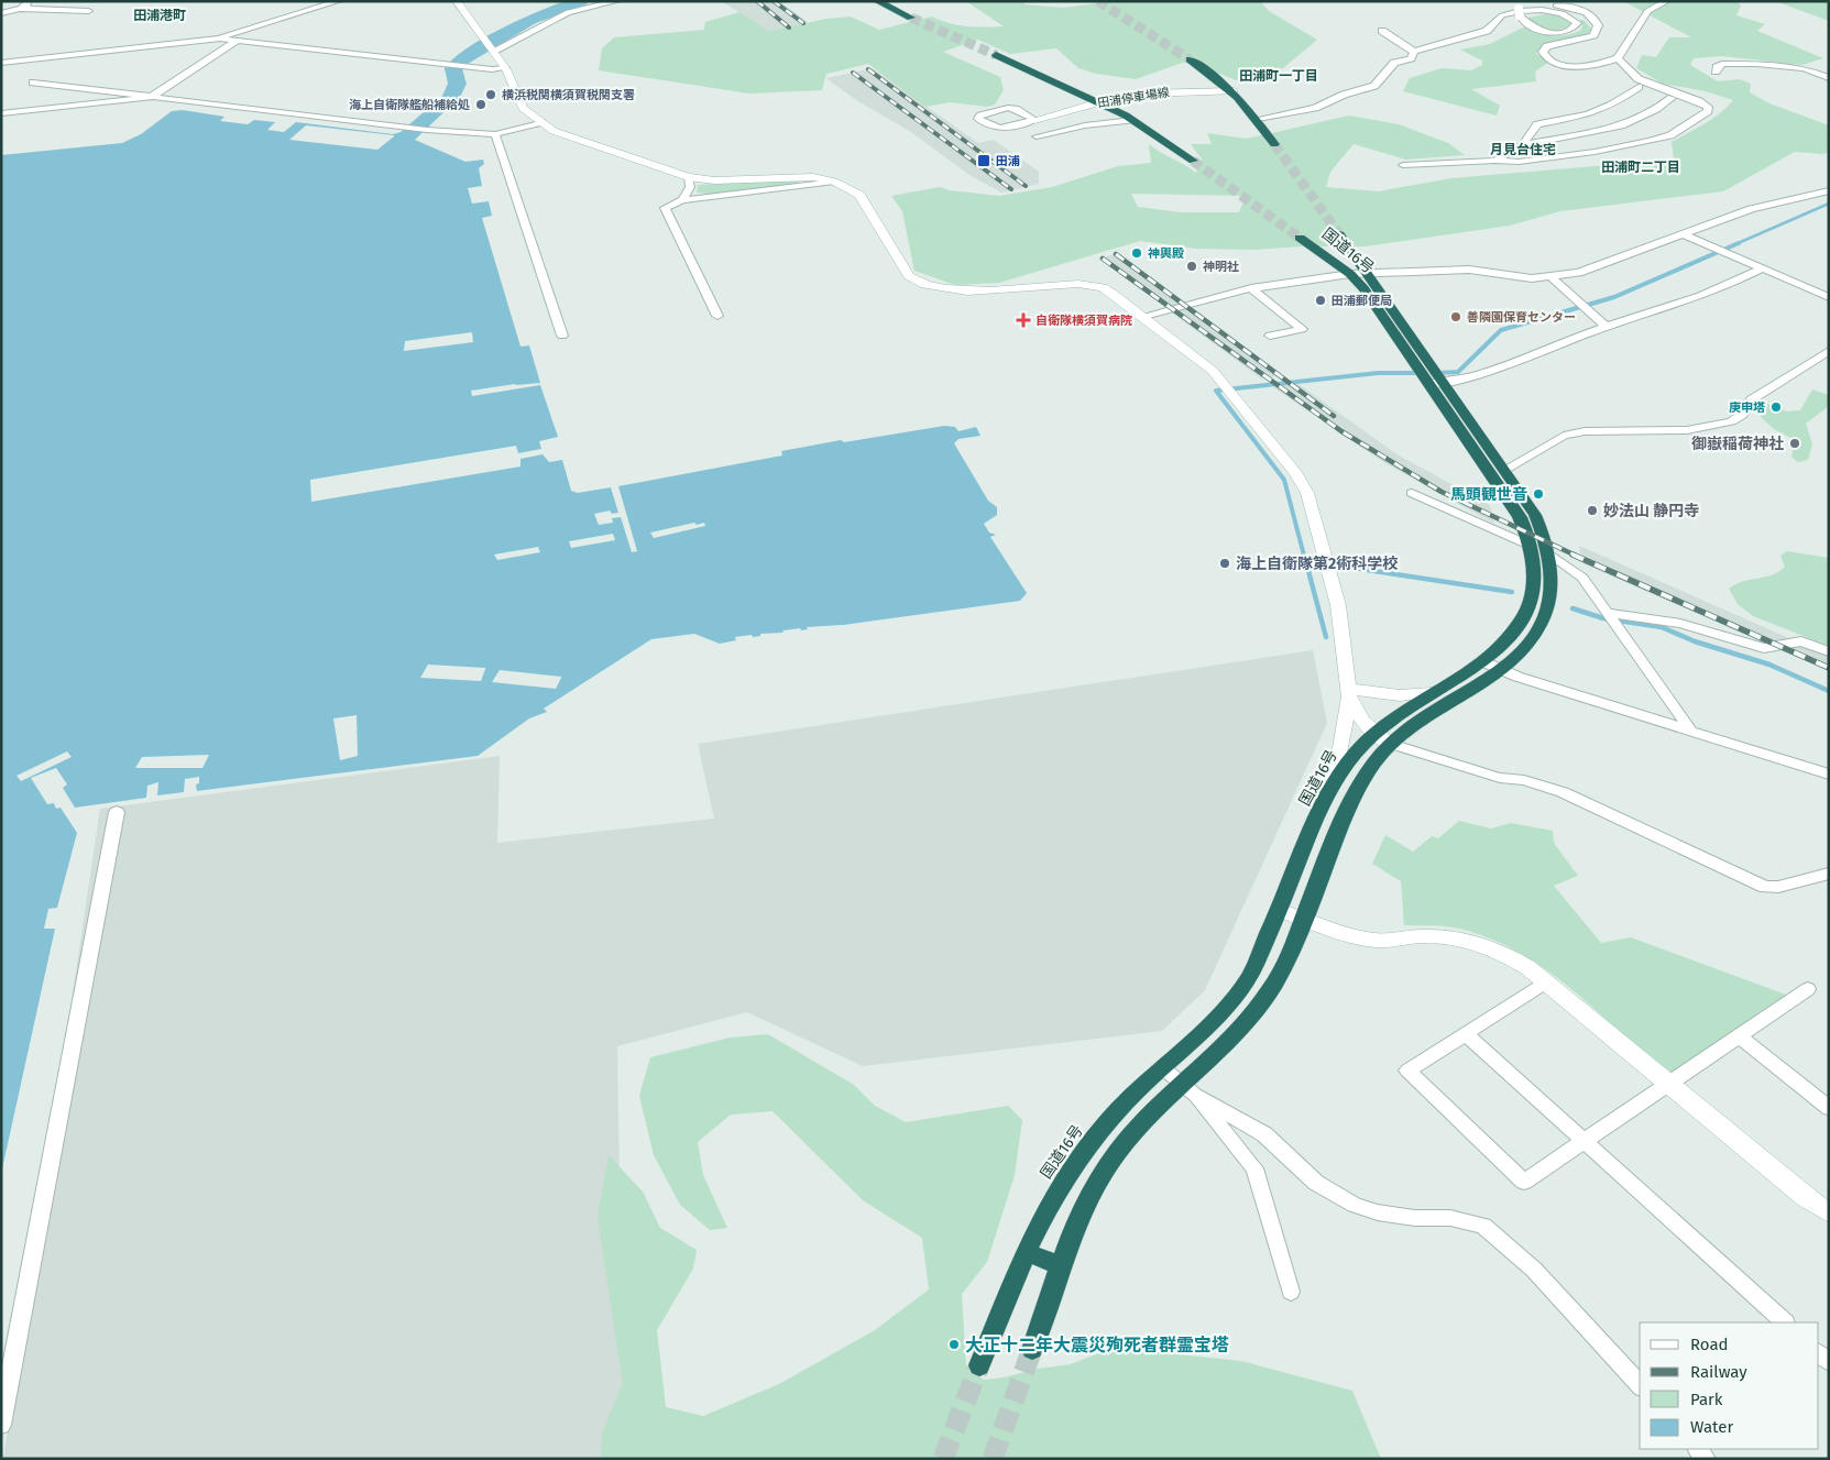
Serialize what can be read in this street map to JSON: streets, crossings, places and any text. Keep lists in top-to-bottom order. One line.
{"streets":{"highway":["国道16号"],"street":["田浦停車場線"]},"districts":["田浦港町","田浦町一丁目","月見台住宅","田浦町二丁目"],"places":{"other":["横浜税関横須賀税関支署","海上自衛隊艦船補給処","神輿殿","神明社","田浦郵便局","善隣園保育センター","庚申塔","御嶽稲荷神社","馬頭観世音","妙法山 静円寺","海上自衛隊第2術科学校","大正十二年大震災殉死者群霊宝塔"],"transit":["田浦"],"health":["自衛隊横須賀病院"]},"legend":["Road","Railway","Park","Water"]}
